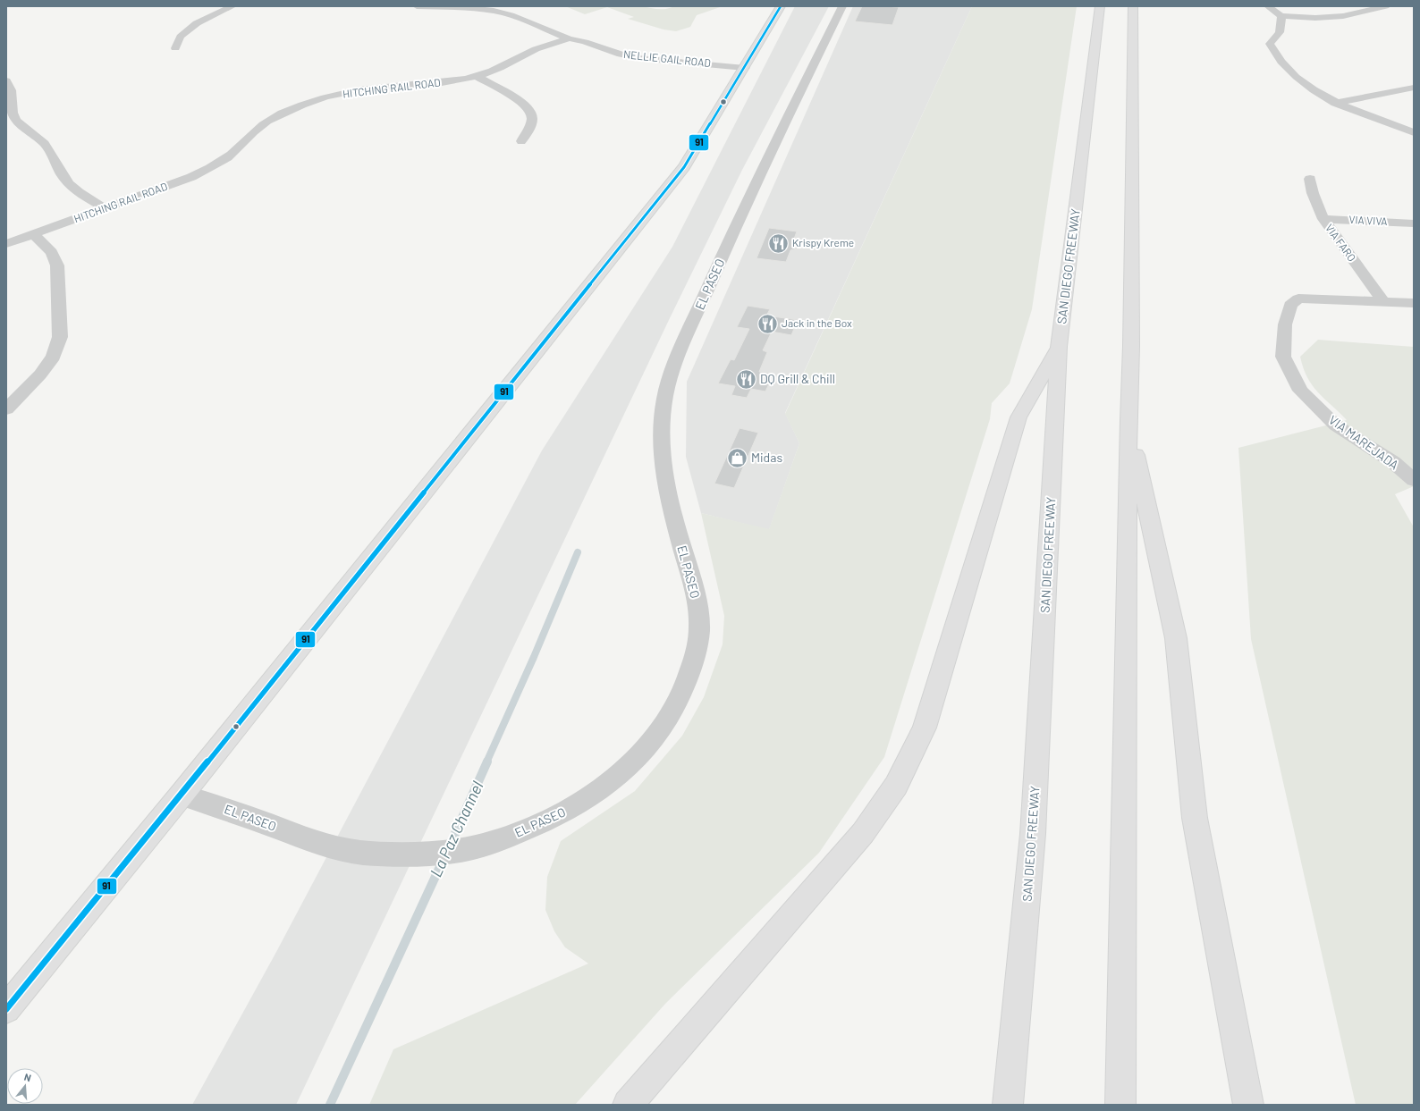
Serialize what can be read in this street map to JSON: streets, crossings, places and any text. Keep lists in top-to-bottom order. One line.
{"streets":{"main road":["SAN DIEGO FREEWAY"],"street":["NELLIE GAIL ROAD","HITCHING RAIL ROAD","VIA VIVA","VIA FARO","EL PASEO","VIA MAREJADA"]},"crossings":[["NELLIE GAIL ROAD","HITCHING RAIL ROAD"],["VIA VIVA","VIA FARO"],["VIA FARO","VIA MAREJADA"]],"water":["La Paz Channel"],"places":{"restaurant":["Krispy Kreme","Jack in the Box","DQ Grill & Chill"],"shop":["Midas"]},"lines":["transit line 91"],"north":"top"}
